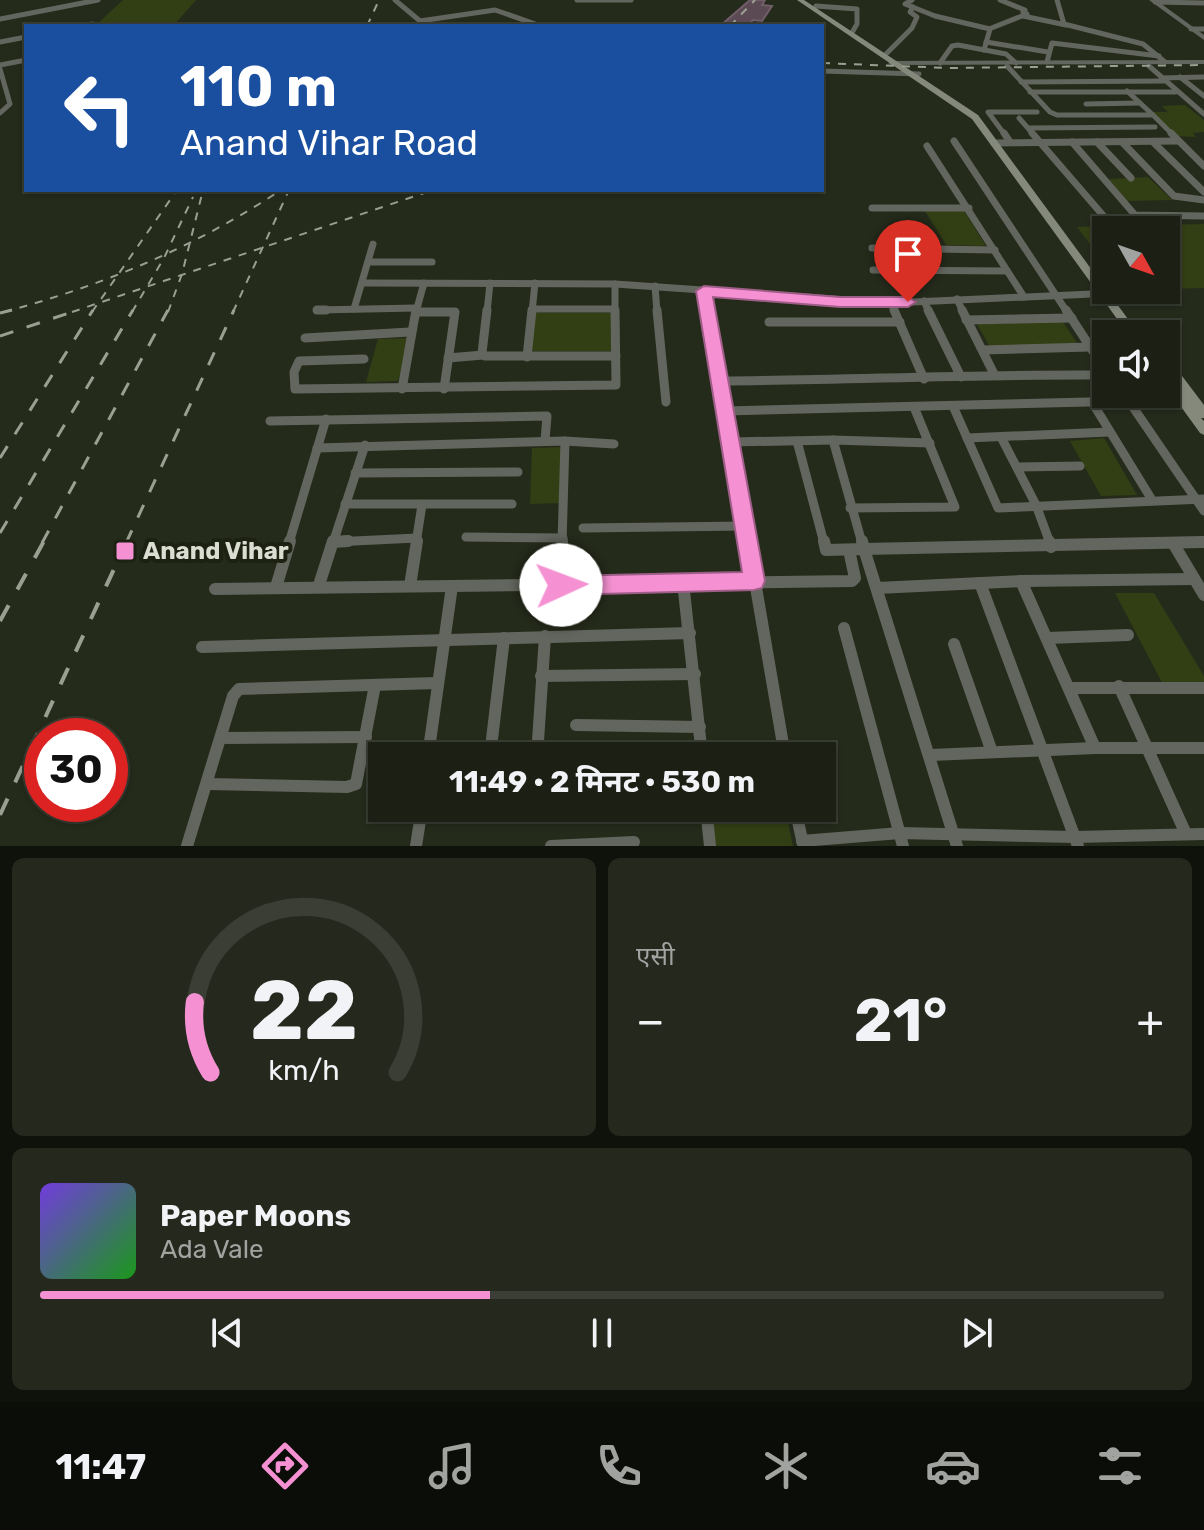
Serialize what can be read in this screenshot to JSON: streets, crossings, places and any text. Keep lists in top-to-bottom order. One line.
{"places":{"transit":["Anand Vihar"]},"north":"bottom right","page":{"turn":["110 m","Anand Vihar Road"],"limit":"30","trip":"11:49 · 2 मिनट · 530 m","tile":"एसी","heat":["−","21°","+"],"song":["Paper Moons","Ada Vale"],"tabs":"11:47","gauge":["22","km/h"]}}
